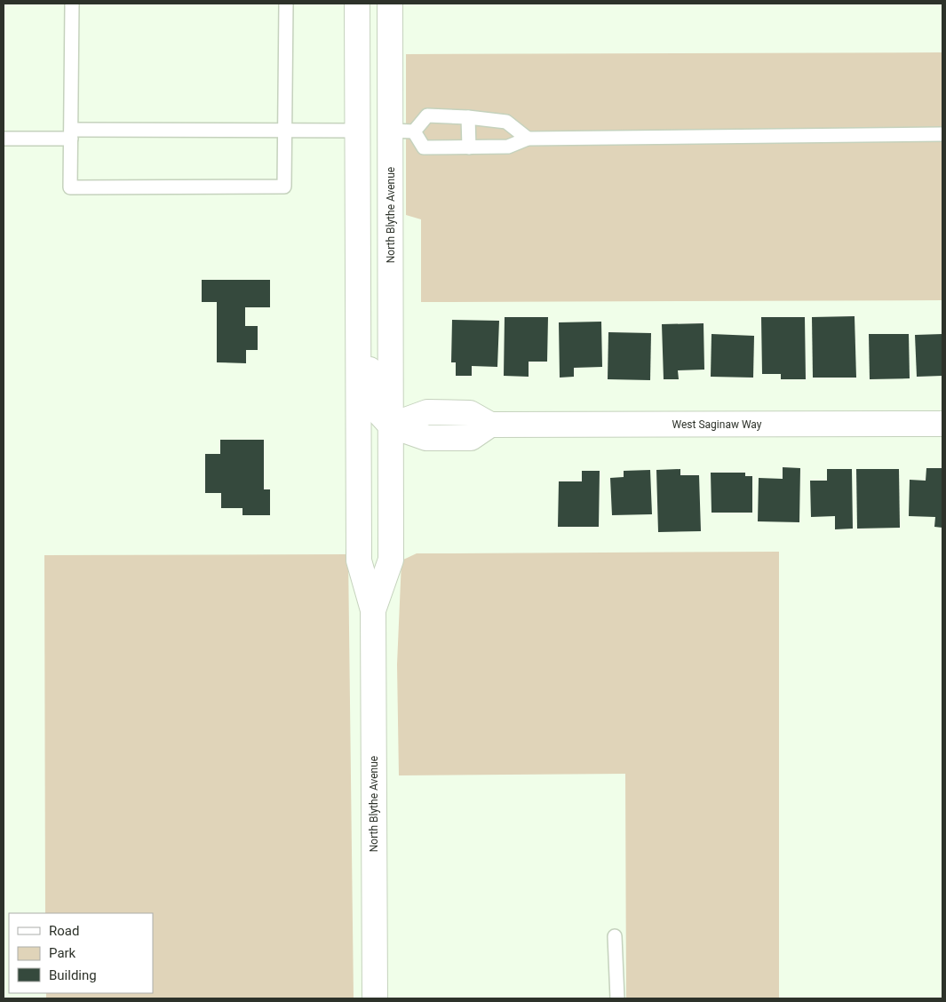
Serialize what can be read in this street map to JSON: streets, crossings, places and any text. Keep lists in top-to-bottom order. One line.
{"streets":{"street":["North Blythe Avenue","West Saginaw Way"]},"crossings":[["North Blythe Avenue","West Saginaw Way"]],"legend":["Road","Park","Building"]}
